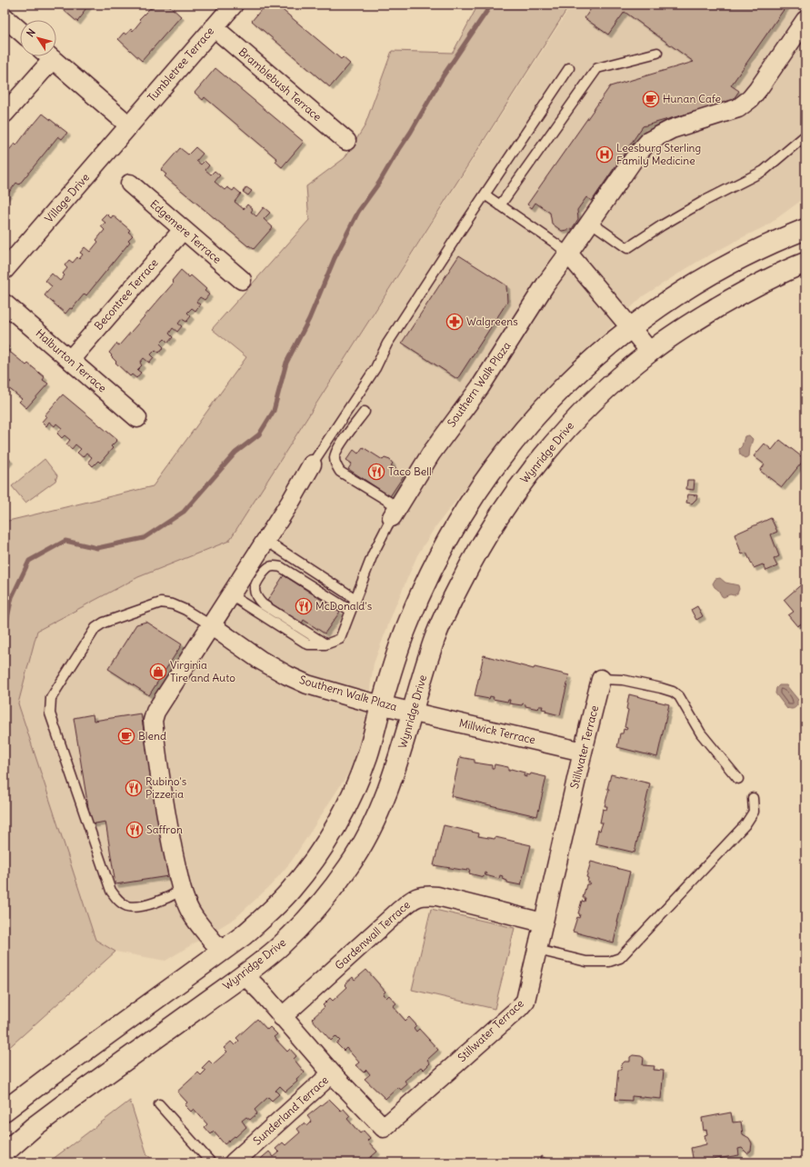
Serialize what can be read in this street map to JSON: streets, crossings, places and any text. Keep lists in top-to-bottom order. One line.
{"streets":{"street":["Tumbletree Terrace","Bramblebush Terrace","Village Drive","Edgemere Terrace","Becontree Terrace","Halburton Terrace","Southern Walk Plaza","Wynridge Drive","Millwick Terrace","Stillwater Terrace","Gardenwall Terrace","Sunderland Terrace"]},"crossings":[["Tumbletree Terrace","Bramblebush Terrace"],["Tumbletree Terrace","Village Drive"],["Edgemere Terrace","Becontree Terrace"],["Becontree Terrace","Halburton Terrace"],["Southern Walk Plaza","Wynridge Drive"],["Southern Walk Plaza","Millwick Terrace"],["Wynridge Drive","Millwick Terrace"],["Wynridge Drive","Stillwater Terrace"],["Millwick Terrace","Stillwater Terrace"],["Stillwater Terrace","Gardenwall Terrace"],["Stillwater Terrace","Sunderland Terrace"]],"places":{"cafe":["Hunan Cafe","Blend"],"hospital":["Leesburg Sterling Family Medicine"],"pharmacy":["Walgreens"],"restaurant":["Taco Bell","McDonald's","Rubino's Pizzeria","Saffron"],"shop":["Virginia Tire and Auto"]},"north":"top left"}
